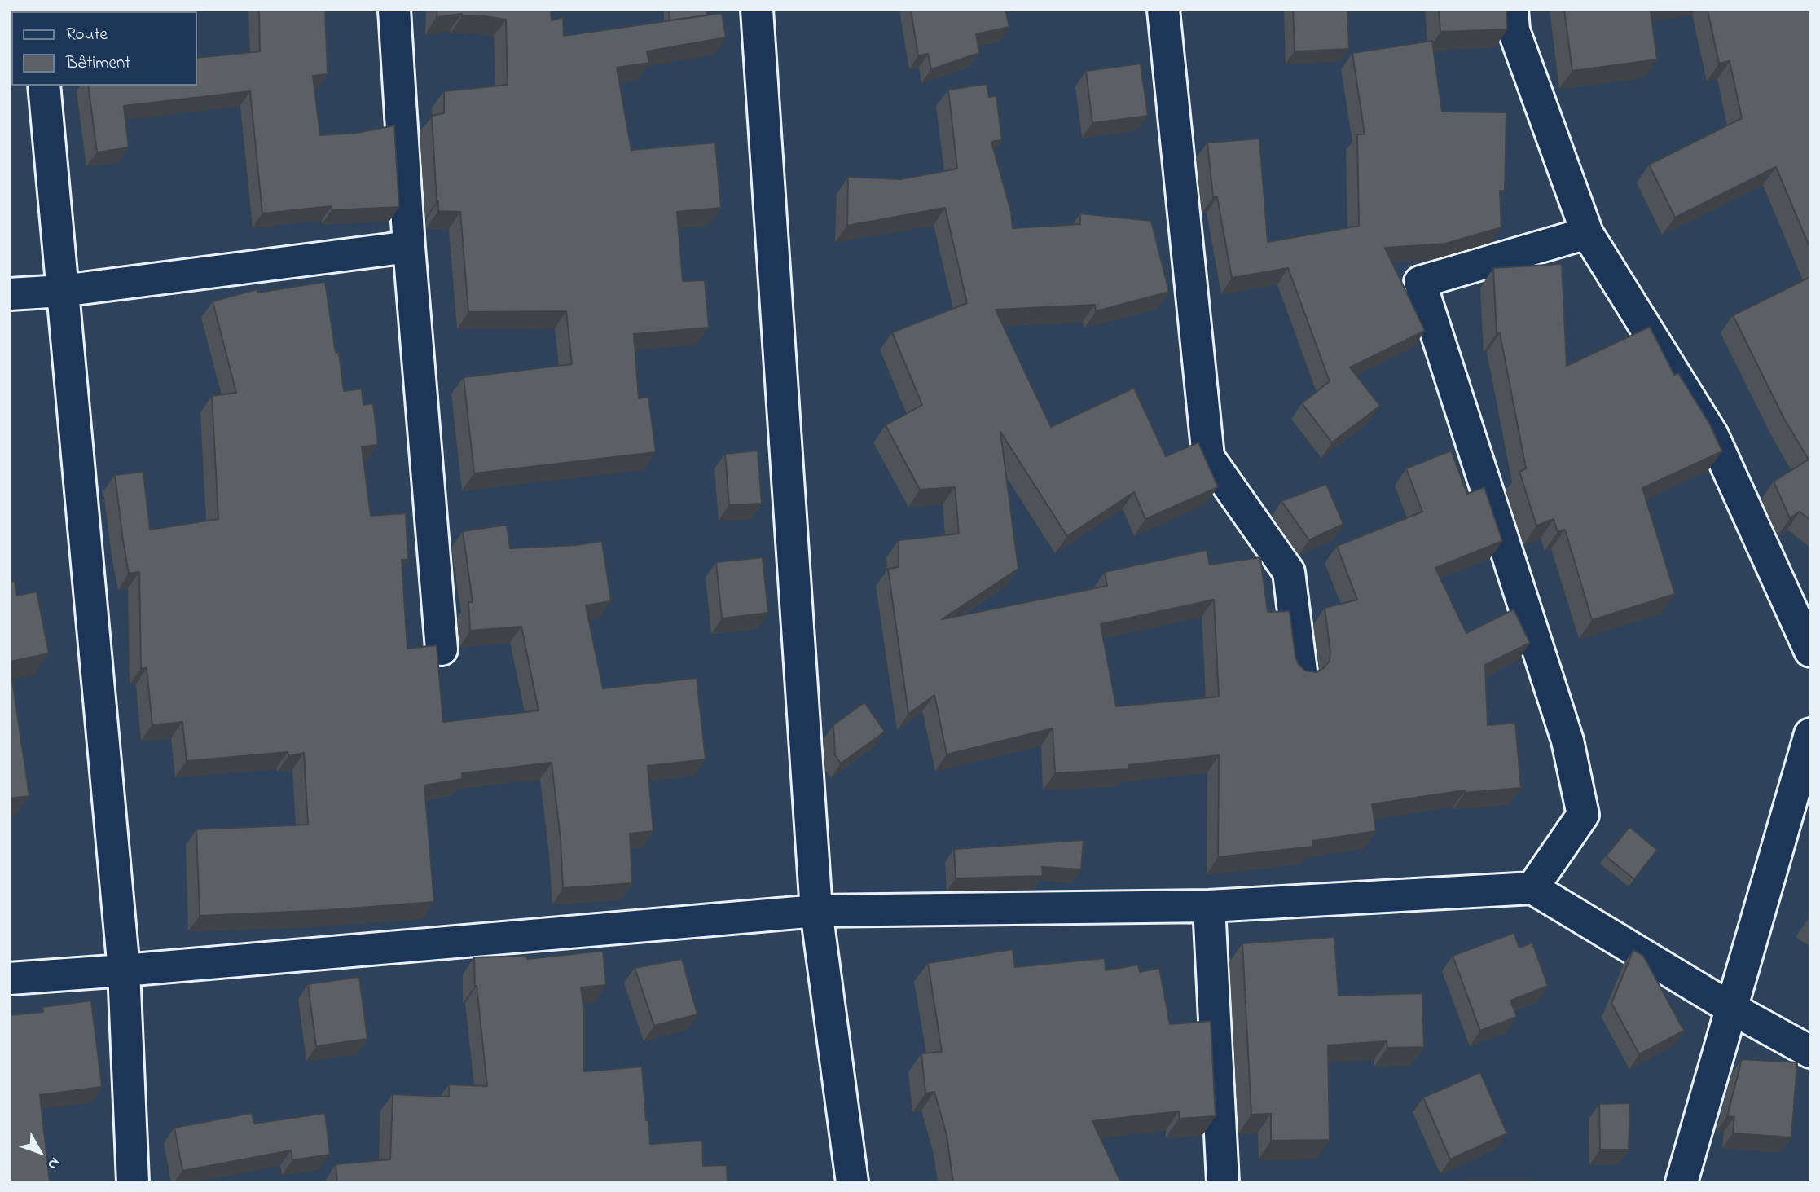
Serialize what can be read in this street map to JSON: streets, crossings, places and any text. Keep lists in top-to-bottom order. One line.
{"legend":["Route","Bâtiment"],"north":"bottom right"}
